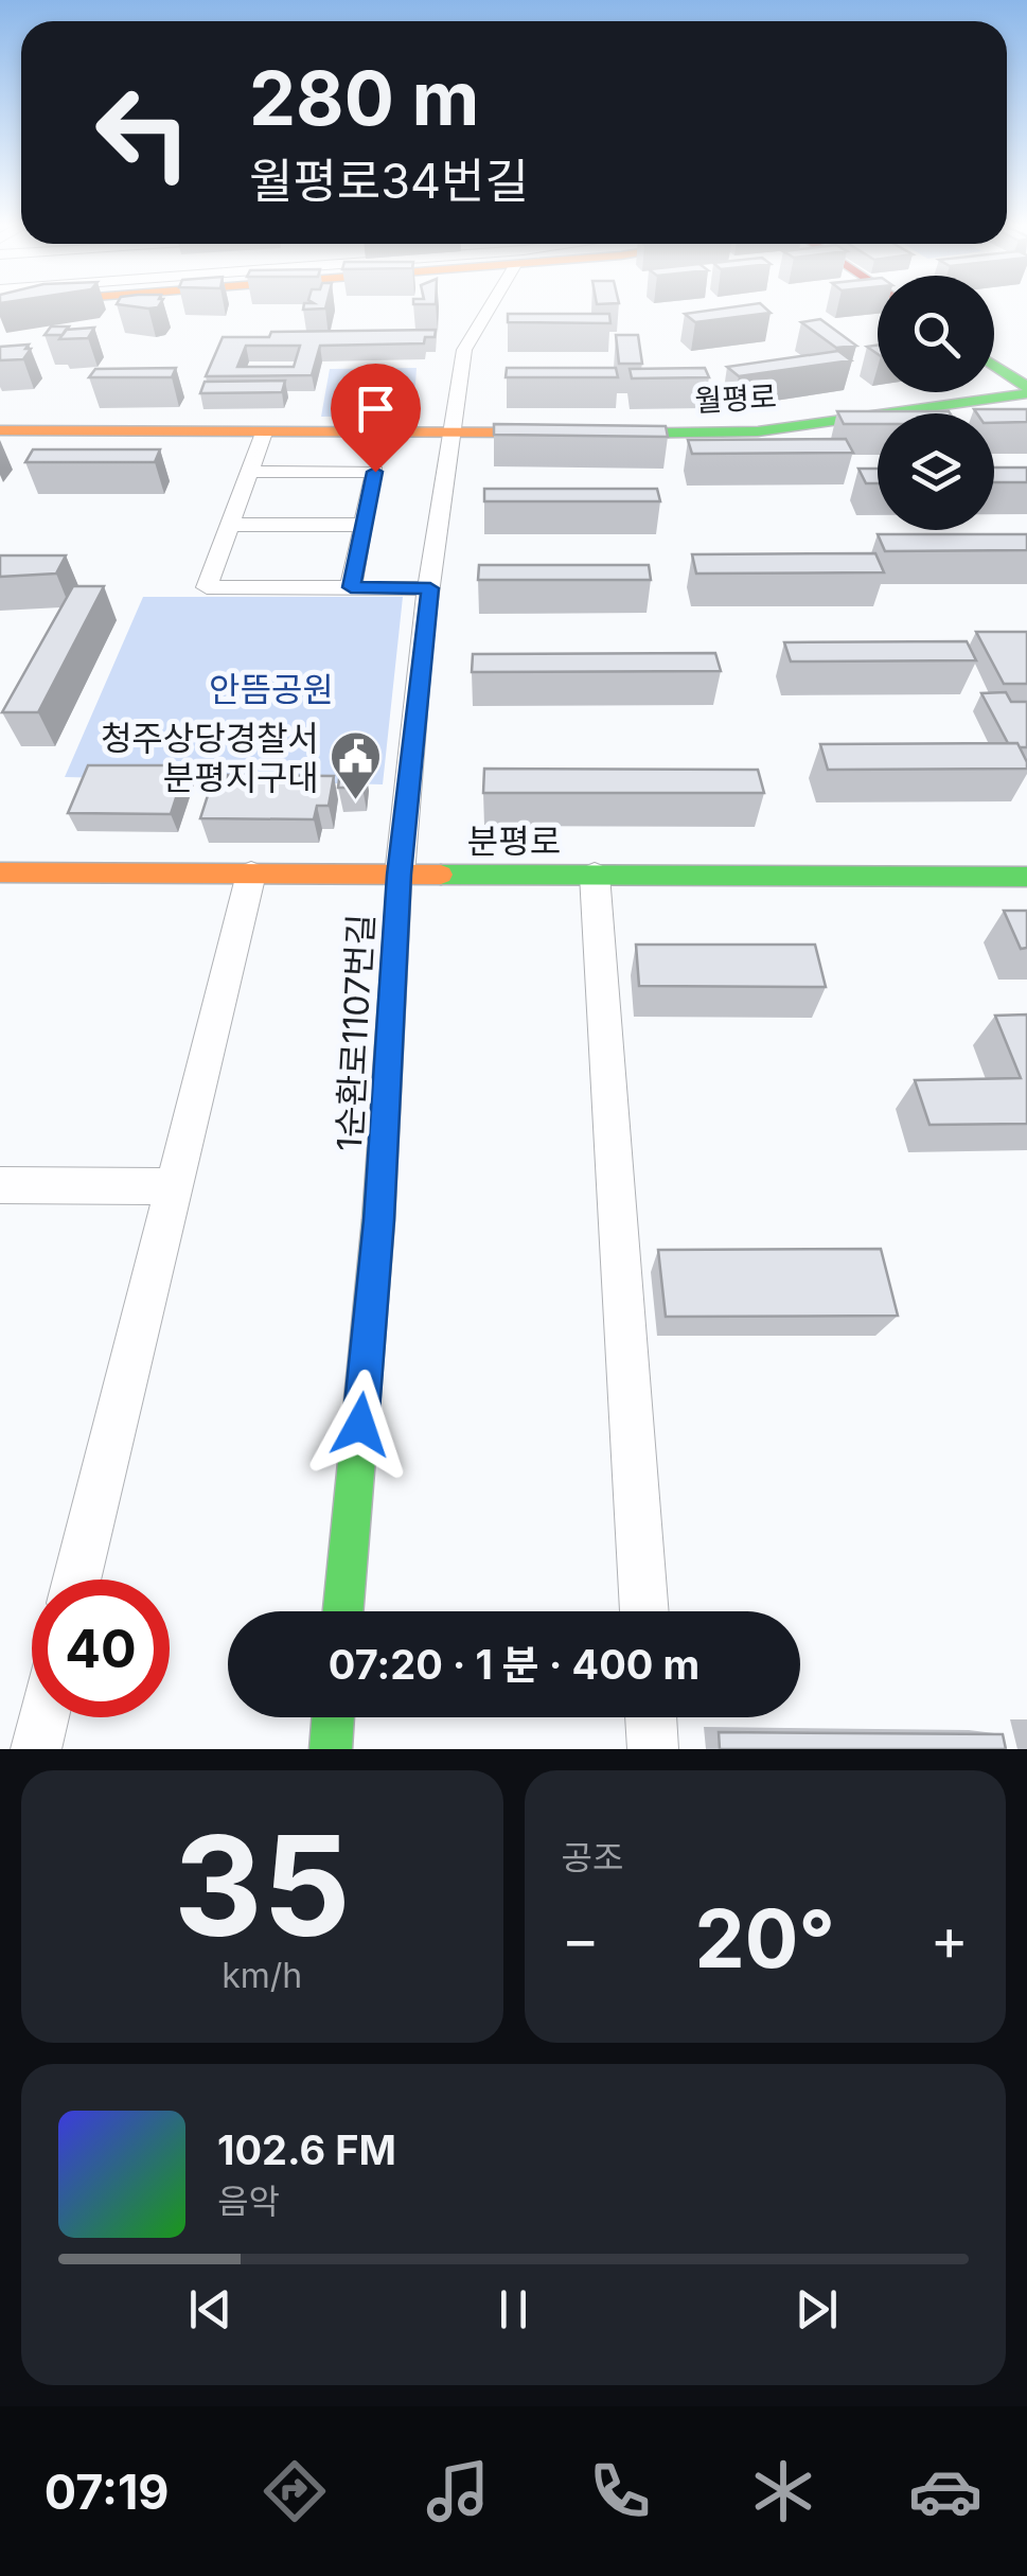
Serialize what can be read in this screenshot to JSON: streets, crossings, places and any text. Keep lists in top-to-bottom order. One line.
{"streets":{"street":["월평로","분평로","1순환로1107번길"]},"crossings":[["월평로","1순환로1107번길"],["분평로","1순환로1107번길"]],"parks":["안뜸공원"],"places":{"public building":["청주상당경찰서 분평지구대"]},"page":{"turn":["280 m","월평로34번길"],"limit":"40","trip":"07:20 · 1 분 · 400 m","tile":[["35","km/h"],"공조"],"heat":["−","20°","+"],"song":["102.6 FM","음악"],"tabs":"07:19"}}
